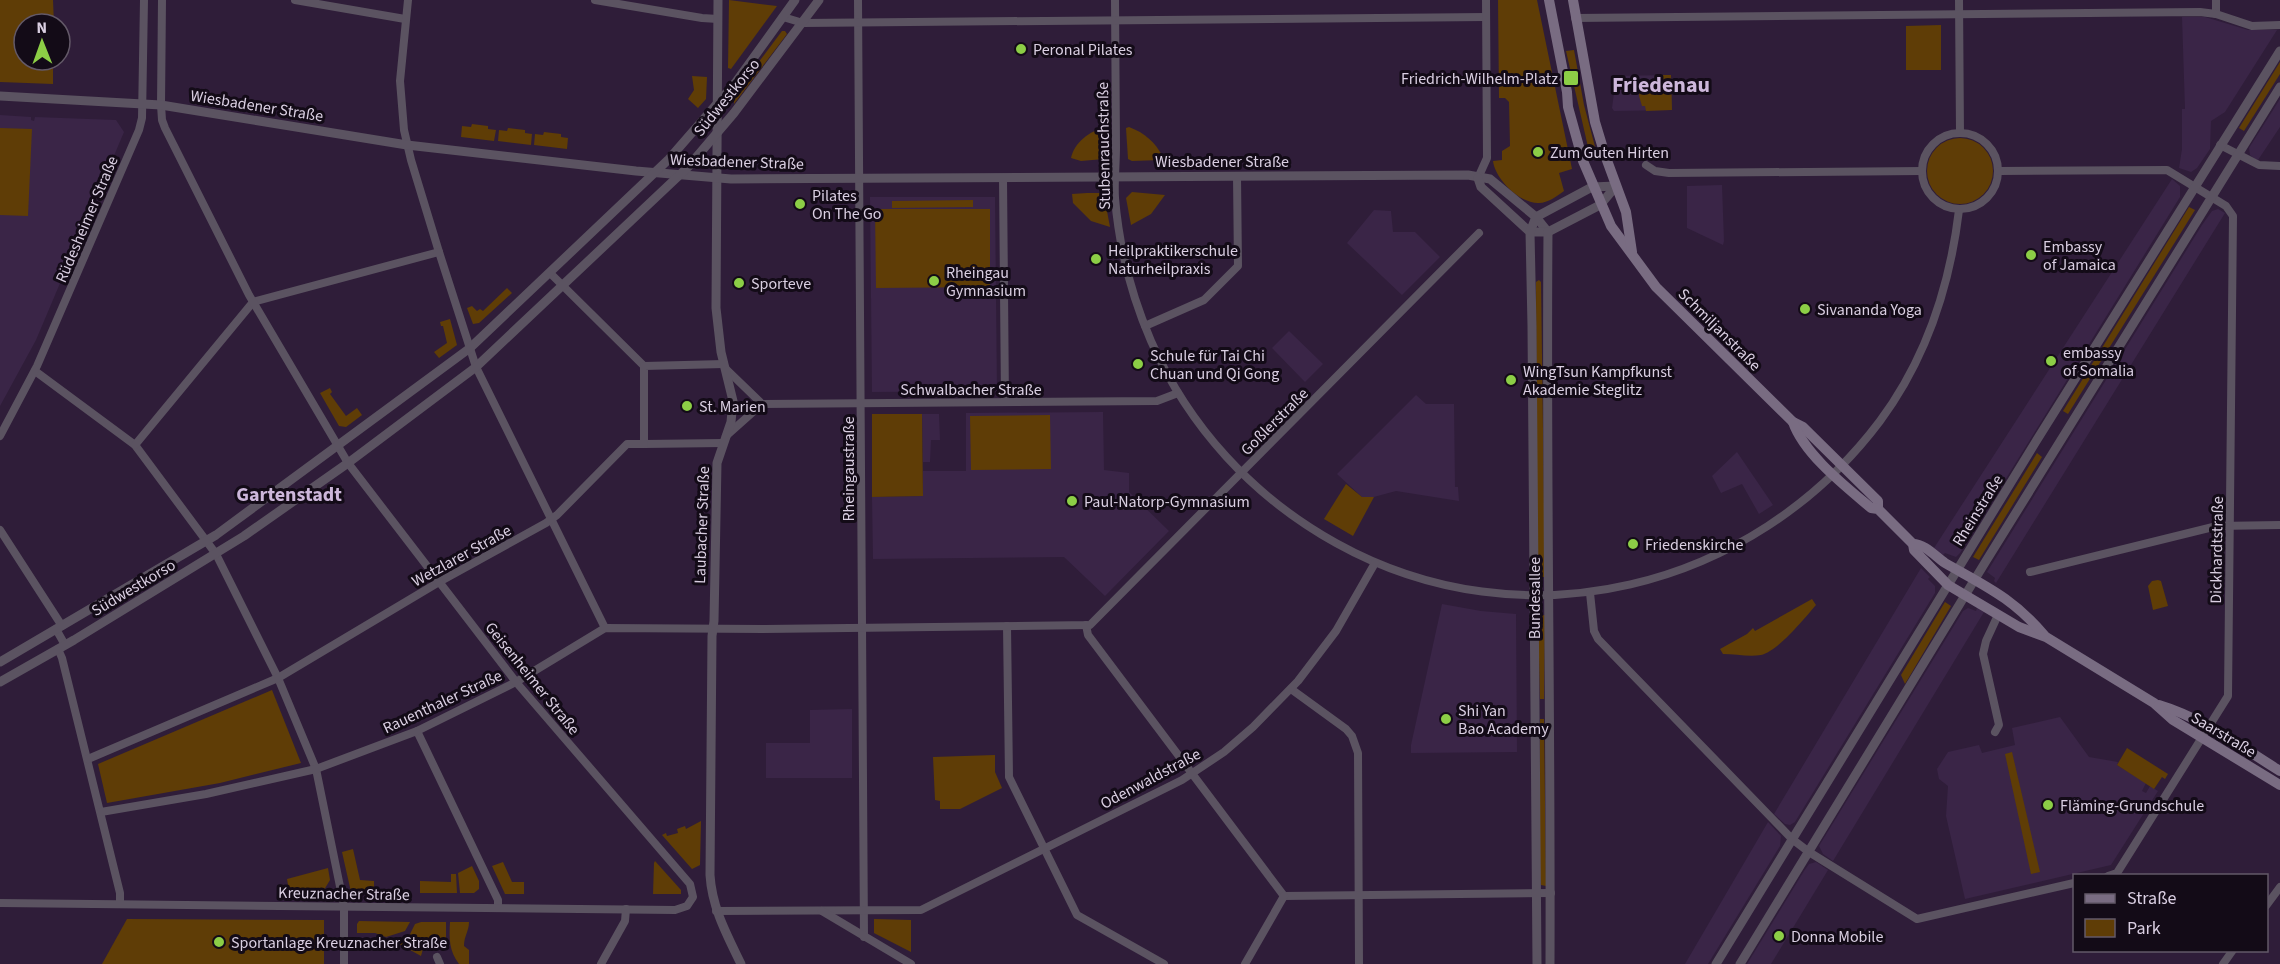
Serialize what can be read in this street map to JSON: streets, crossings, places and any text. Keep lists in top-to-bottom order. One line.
{"streets":{"main road":["Schmiljanstraße","Saarstraße"],"street":["Südwestkorso","Wiesbadener Straße","Stubenrauchstraße","Rüdesheimer Straße","Schwalbacher Straße","Goßlerstraße","Rheingaustraße","Rheinstraße","Laubacher Straße","Dickhardtstraße","Wetzlarer Straße","Bundesallee","Geisenheimer Straße","Rauenthaler Straße","Odenwaldstraße","Kreuznacher Straße"]},"crossings":[["Südwestkorso","Wiesbadener Straße"],["Südwestkorso","Laubacher Straße"],["Südwestkorso","Geisenheimer Straße"],["Wiesbadener Straße","Stubenrauchstraße"],["Wiesbadener Straße","Rüdesheimer Straße"],["Wiesbadener Straße","Rheingaustraße"],["Wiesbadener Straße","Laubacher Straße"],["Stubenrauchstraße","Schmiljanstraße"],["Stubenrauchstraße","Schwalbacher Straße"],["Stubenrauchstraße","Goßlerstraße"],["Stubenrauchstraße","Dickhardtstraße"],["Stubenrauchstraße","Bundesallee"],["Stubenrauchstraße","Odenwaldstraße"],["Schmiljanstraße","Rheinstraße"],["Schmiljanstraße","Saarstraße"],["Schwalbacher Straße","Rheingaustraße"],["Rheingaustraße","Odenwaldstraße"],["Rheinstraße","Dickhardtstraße"],["Rheinstraße","Saarstraße"],["Laubacher Straße","Wetzlarer Straße"],["Dickhardtstraße","Saarstraße"],["Wetzlarer Straße","Geisenheimer Straße"],["Geisenheimer Straße","Rauenthaler Straße"],["Geisenheimer Straße","Kreuznacher Straße"]],"districts":["Friedenau","Gartenstadt"],"places":{"other":["Peronal Pilates","Zum Guten Hirten","Pilates On The Go","Embassy of Jamaica","Heilpraktikerschule Naturheilpraxis","Rheingau Gymnasium","Sporteve","Sivananda Yoga","embassy of Somalia","Schule für Tai Chi Chuan und Qi Gong","WingTsun Kampfkunst Akademie Steglitz","St. Marien","Paul-Natorp-Gymnasium","Friedenskirche","Shi Yan Bao Academy","Fläming-Grundschule","Donna Mobile","Sportanlage Kreuznacher Straße"],"transit":["Friedrich-Wilhelm-Platz"]},"legend":["Straße","Park"],"north":"top"}
